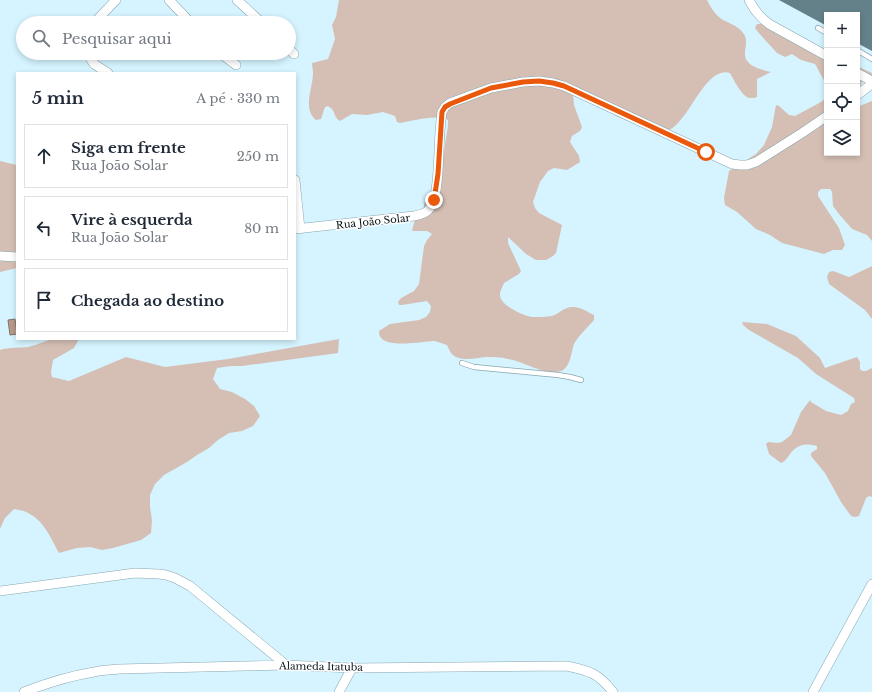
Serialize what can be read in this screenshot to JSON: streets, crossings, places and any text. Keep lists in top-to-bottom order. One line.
{"streets":{"street":["Rua João Solar","Alameda Itatuba"]},"page":{"map_buttons":["+","−"],"search":"Pesquisar aqui","heading":["5 min","A pé · 330 m"],"list":[["Siga em frente","Rua João Solar","250 m"],["Vire à esquerda","Rua João Solar","80 m"],"Chegada ao destino"]}}
